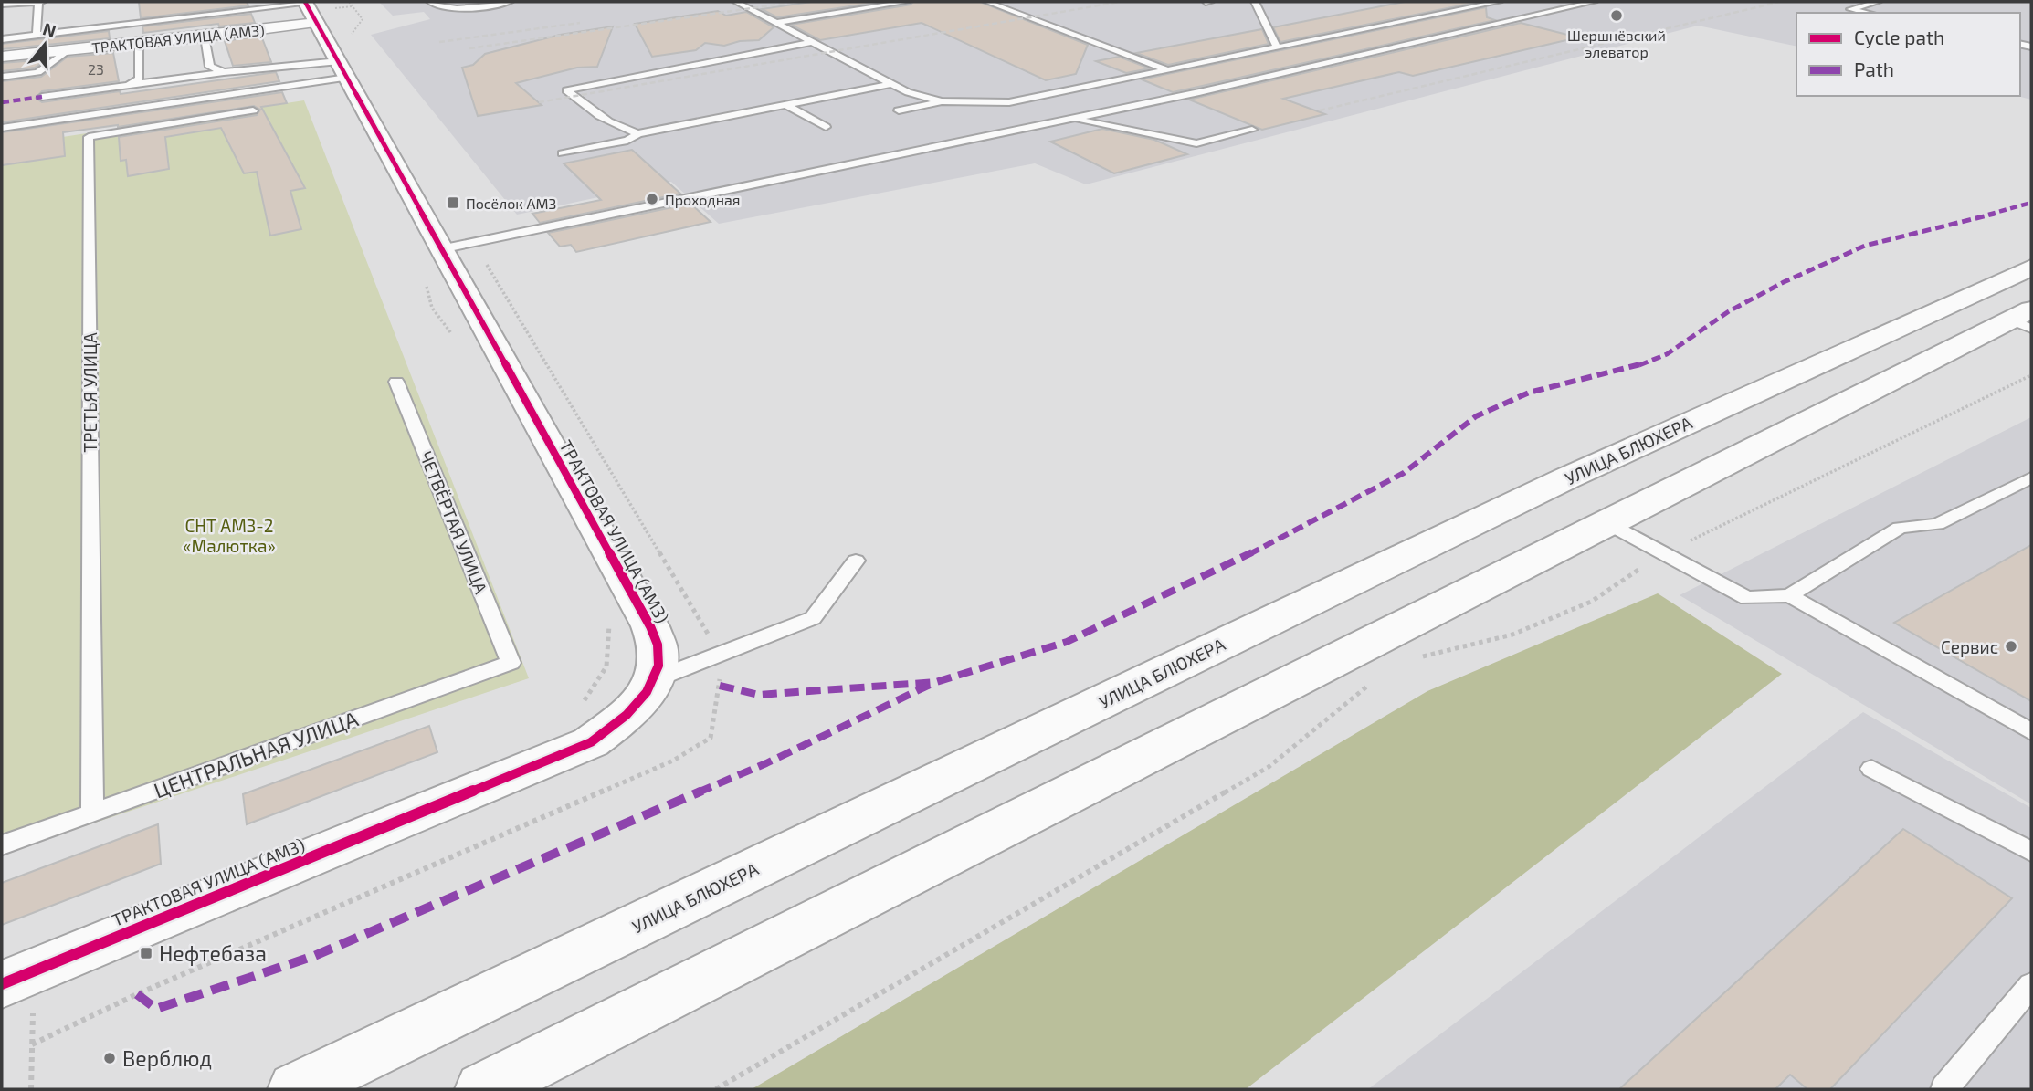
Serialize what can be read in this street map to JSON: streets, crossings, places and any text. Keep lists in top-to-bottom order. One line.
{"streets":{"main road":["ТРАКТОВАЯ УЛИЦА (АМЗ)","УЛИЦА БЛЮХЕРА"],"lane":["ТРЕТЬЯ УЛИЦА","ЧЕТВЁРТАЯ УЛИЦА","ЦЕНТРАЛЬНАЯ УЛИЦА"]},"crossings":[["ТРЕТЬЯ УЛИЦА","ЦЕНТРАЛЬНАЯ УЛИЦА"],["ЧЕТВЁРТАЯ УЛИЦА","ЦЕНТРАЛЬНАЯ УЛИЦА"]],"parks":["СНТ АМЗ-2 «Малютка»"],"places":{"other":["Шершнёвский элеватор","Проходная","Сервис","Верблюд"],"transit":["Посёлок АМЗ","Нефтебаза"]},"house_numbers":["23"],"legend":["Cycle path","Path"],"north":"top"}
